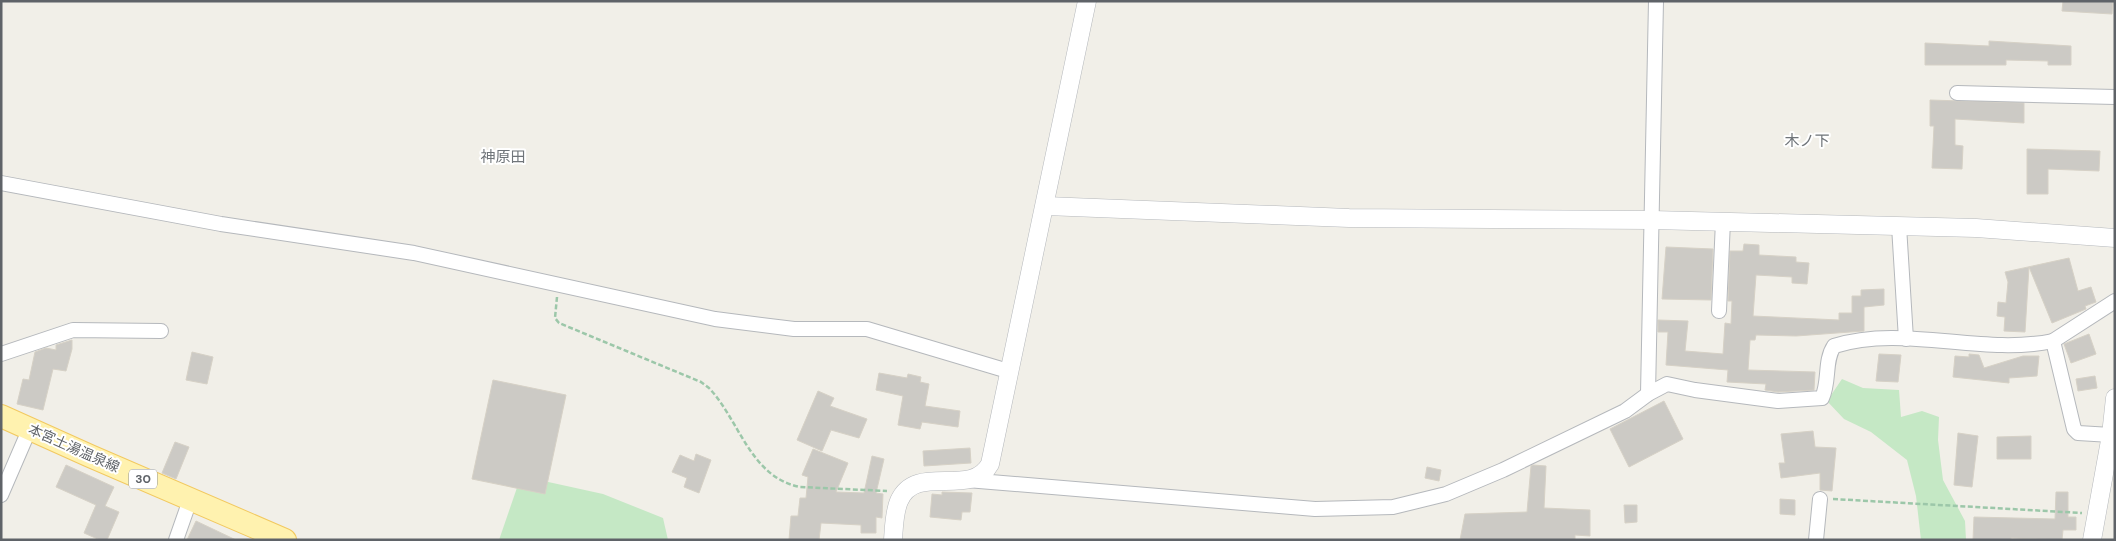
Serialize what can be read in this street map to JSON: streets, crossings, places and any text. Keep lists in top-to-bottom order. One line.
{"streets":{"main road":["本宮土湯温泉線","30"]},"districts":["木ノ下","神原田"]}
